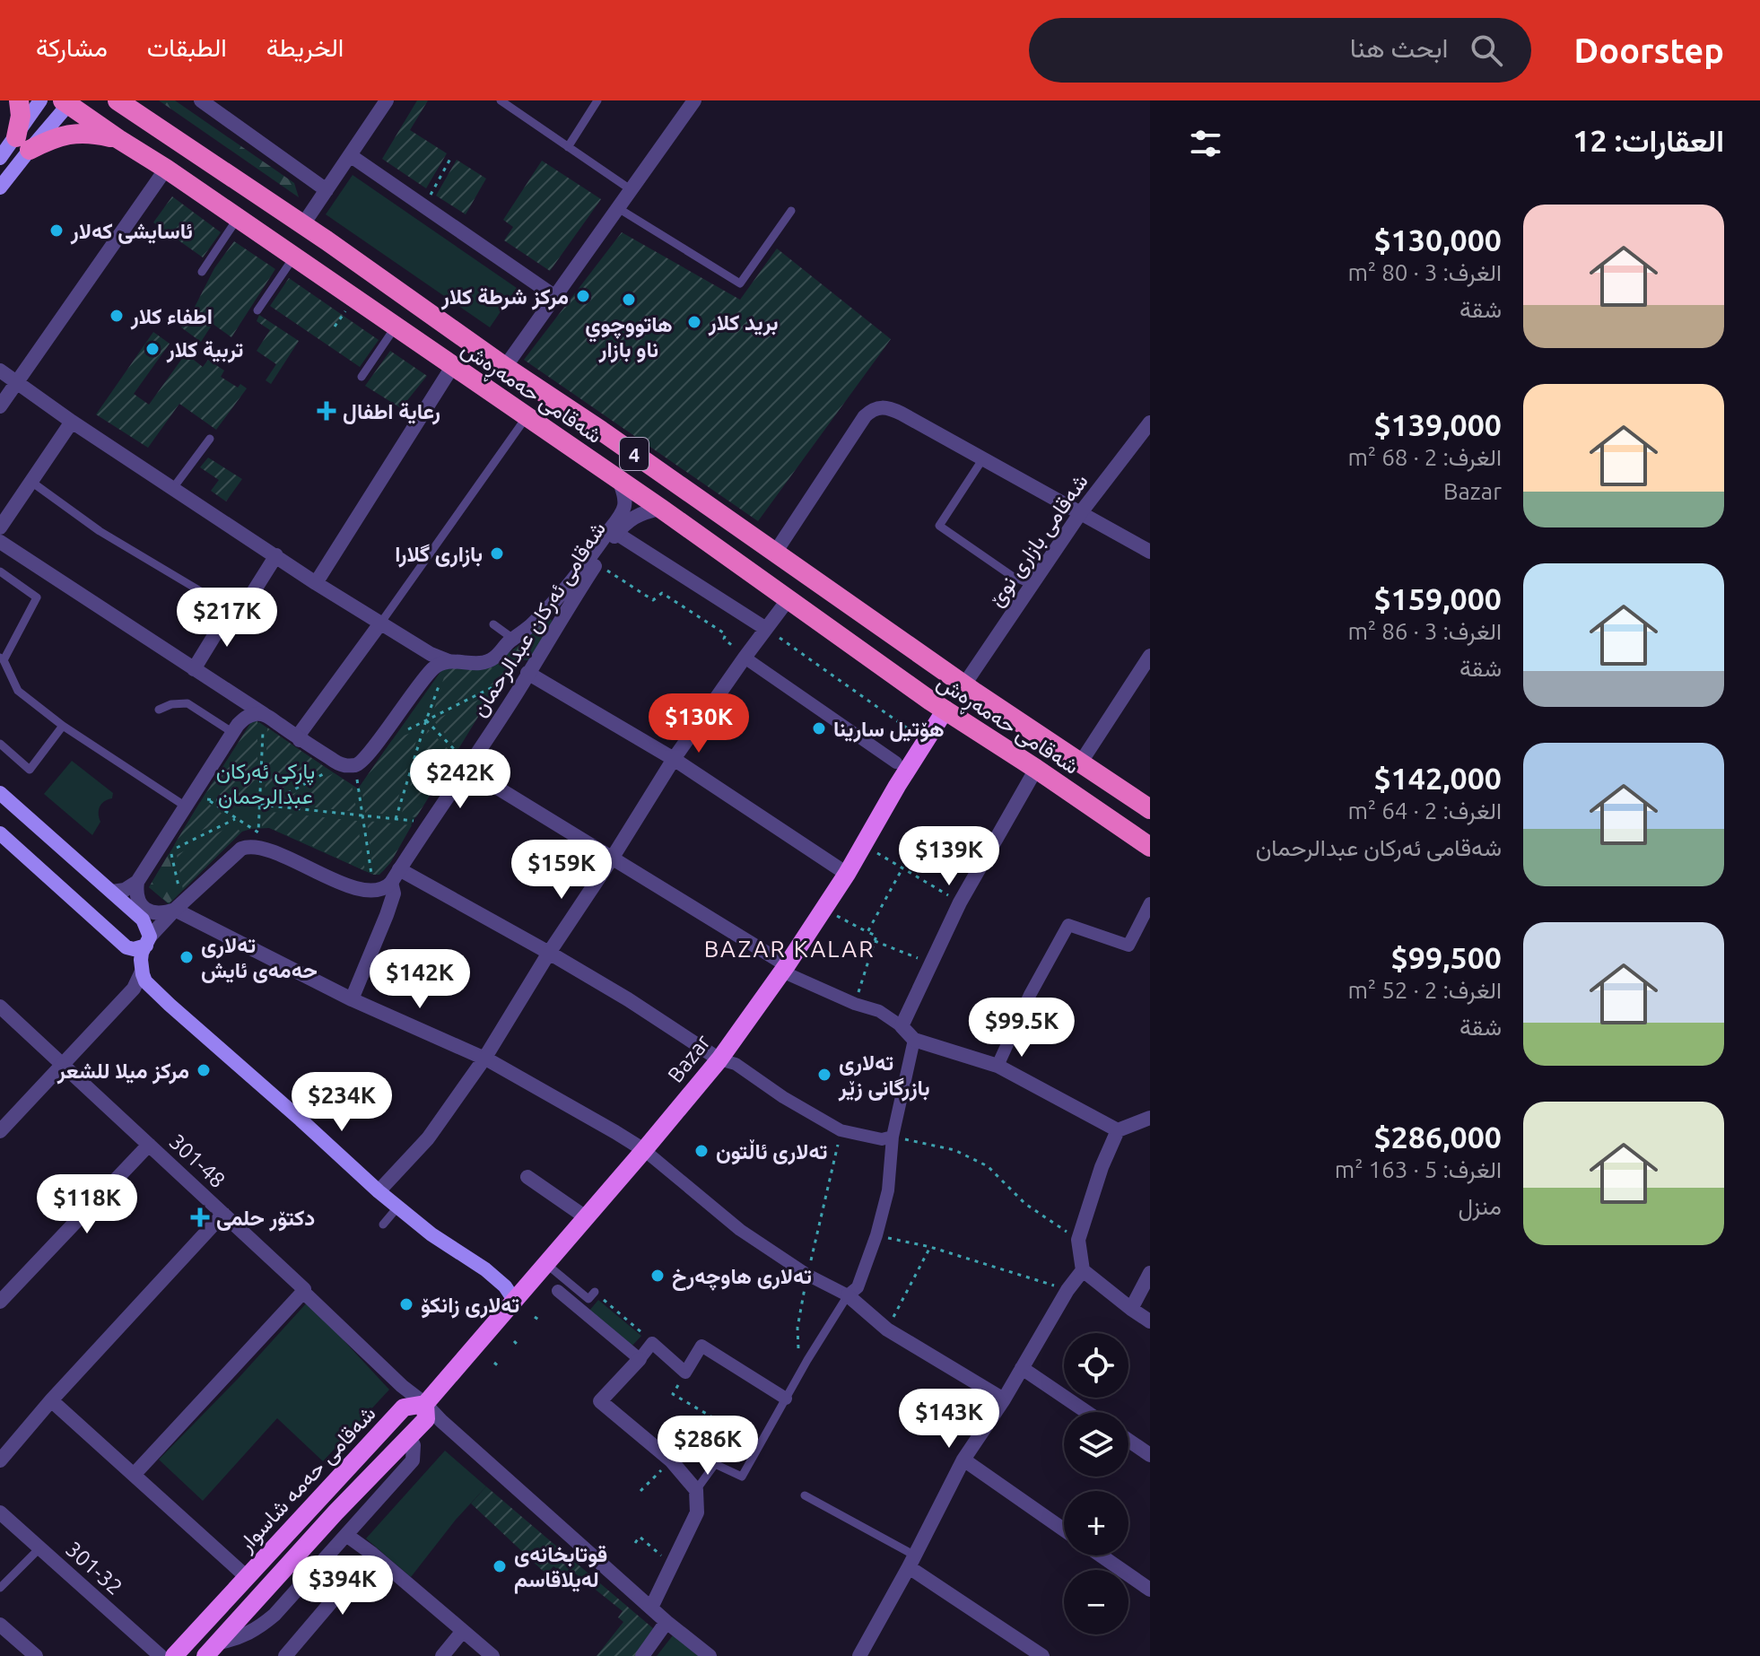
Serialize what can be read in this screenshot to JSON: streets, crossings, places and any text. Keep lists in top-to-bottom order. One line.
{"streets":{"highway":["شەقامی حەمەڕەش","4"],"main road":["Bazar","شەقامی حەمە شاسوار"],"street":["شەقامی بازاری نوێ","شەقامی ئەرکان عبدالرحمان","301-48","301-32"]},"crossings":[["شەقامی حەمەڕەش","شەقامی بازاری نوێ"],["شەقامی حەمەڕەش","شەقامی ئەرکان عبدالرحمان"],["شەقامی حەمەڕەش","Bazar"],["Bazar","301-48"],["Bazar","شەقامی حەمە شاسوار"],["301-48","شەقامی حەمە شاسوار"],["شەقامی حەمە شاسوار","301-32"]],"districts":["BAZAR KALAR"],"parks":["پارکی ئەرکان عبدالرحمان"],"places":{"other":["ئاسایشی کەلار","مركز شرطة كلار","هاتووچوي ناو بازار","اطفاء كلار","بريد كلار","تربية كلار","بازاری گلارا","هۆتیل سارینا","تەلاری حەمەی ئایش","مركز ميلا للشعر","تەلاری بازرگانی زێر","تەلاری ئاڵتون","تەلاری هاوچەرخ","تەلاری زانکۆ","قوتابخانەی لەیلاقاسم"],"health":["رعاية اطفال","دکتۆر حلمی"]},"page":{"header":"Doorstep","search":"ابحث هنا","nav":["الخريطة","الطبقات","مشاركة"],"heading":"العقارات: 12","list":[{"name":"$130,000","note":"الغرف: 3 · 80 m² · شقة"},{"name":"$139,000","note":"الغرف: 2 · 68 m² · Bazar"},{"name":"$159,000","note":"الغرف: 3 · 86 m² · شقة"},{"name":"$142,000","note":"الغرف: 2 · 64 m² · شەقامی ئەرکان عبدالرحمان"},{"name":"$99,500","note":"الغرف: 2 · 52 m² · شقة"},{"name":"$286,000","note":"الغرف: 5 · 163 m² · منزل"}],"price":["$217K","$130K","$242K","$139K","$159K","$142K","$99.5K","$234K","$118K","$143K","$286K","$394K"],"map_buttons":["+","−"]}}
